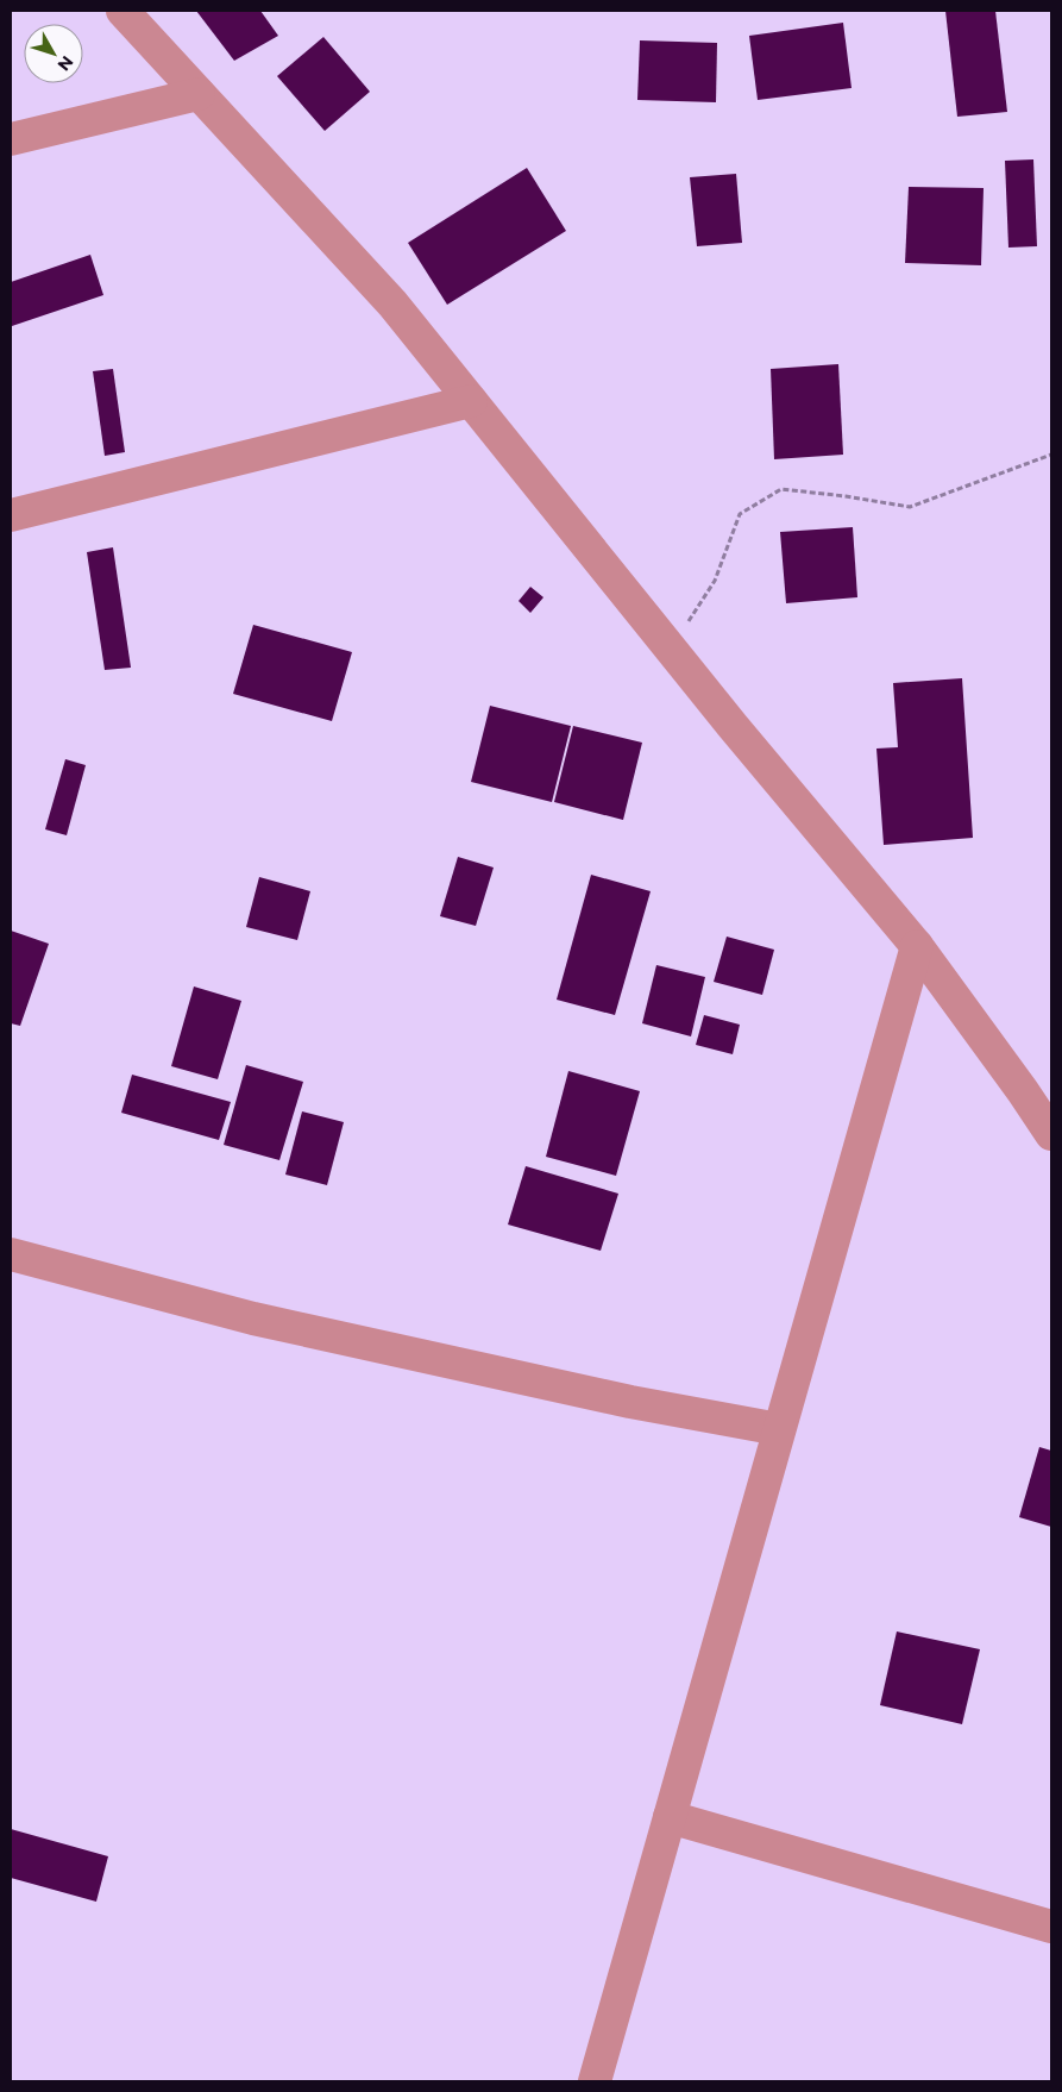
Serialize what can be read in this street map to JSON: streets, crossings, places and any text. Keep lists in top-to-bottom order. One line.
{"north":"bottom right"}
